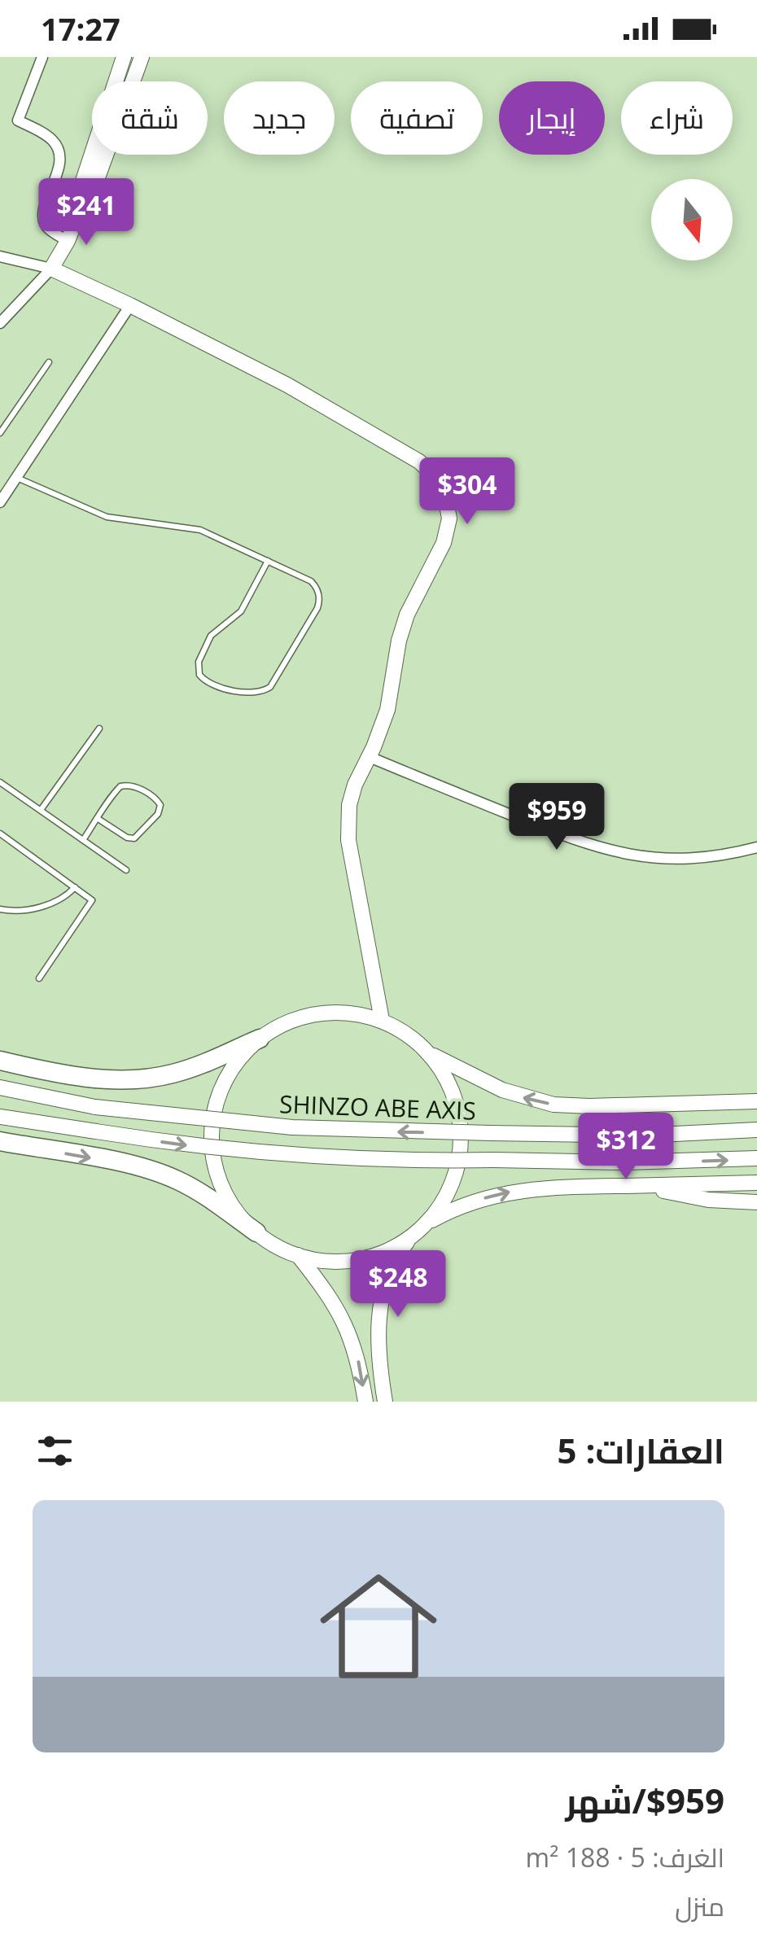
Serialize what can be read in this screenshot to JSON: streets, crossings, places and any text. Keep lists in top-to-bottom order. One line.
{"streets":{"street":["SHINZO ABE AXIS"]},"north":"bottom","page":{"status":"17:27","chip":["شراء","إيجار","تصفية","جديد","شقة"],"price":["$241","$304","$959","$312","$248"],"heading":"العقارات: 5","list":[{"name":"$959/شهر","note":"الغرف: 5 · 188 m² · منزل"}]}}
